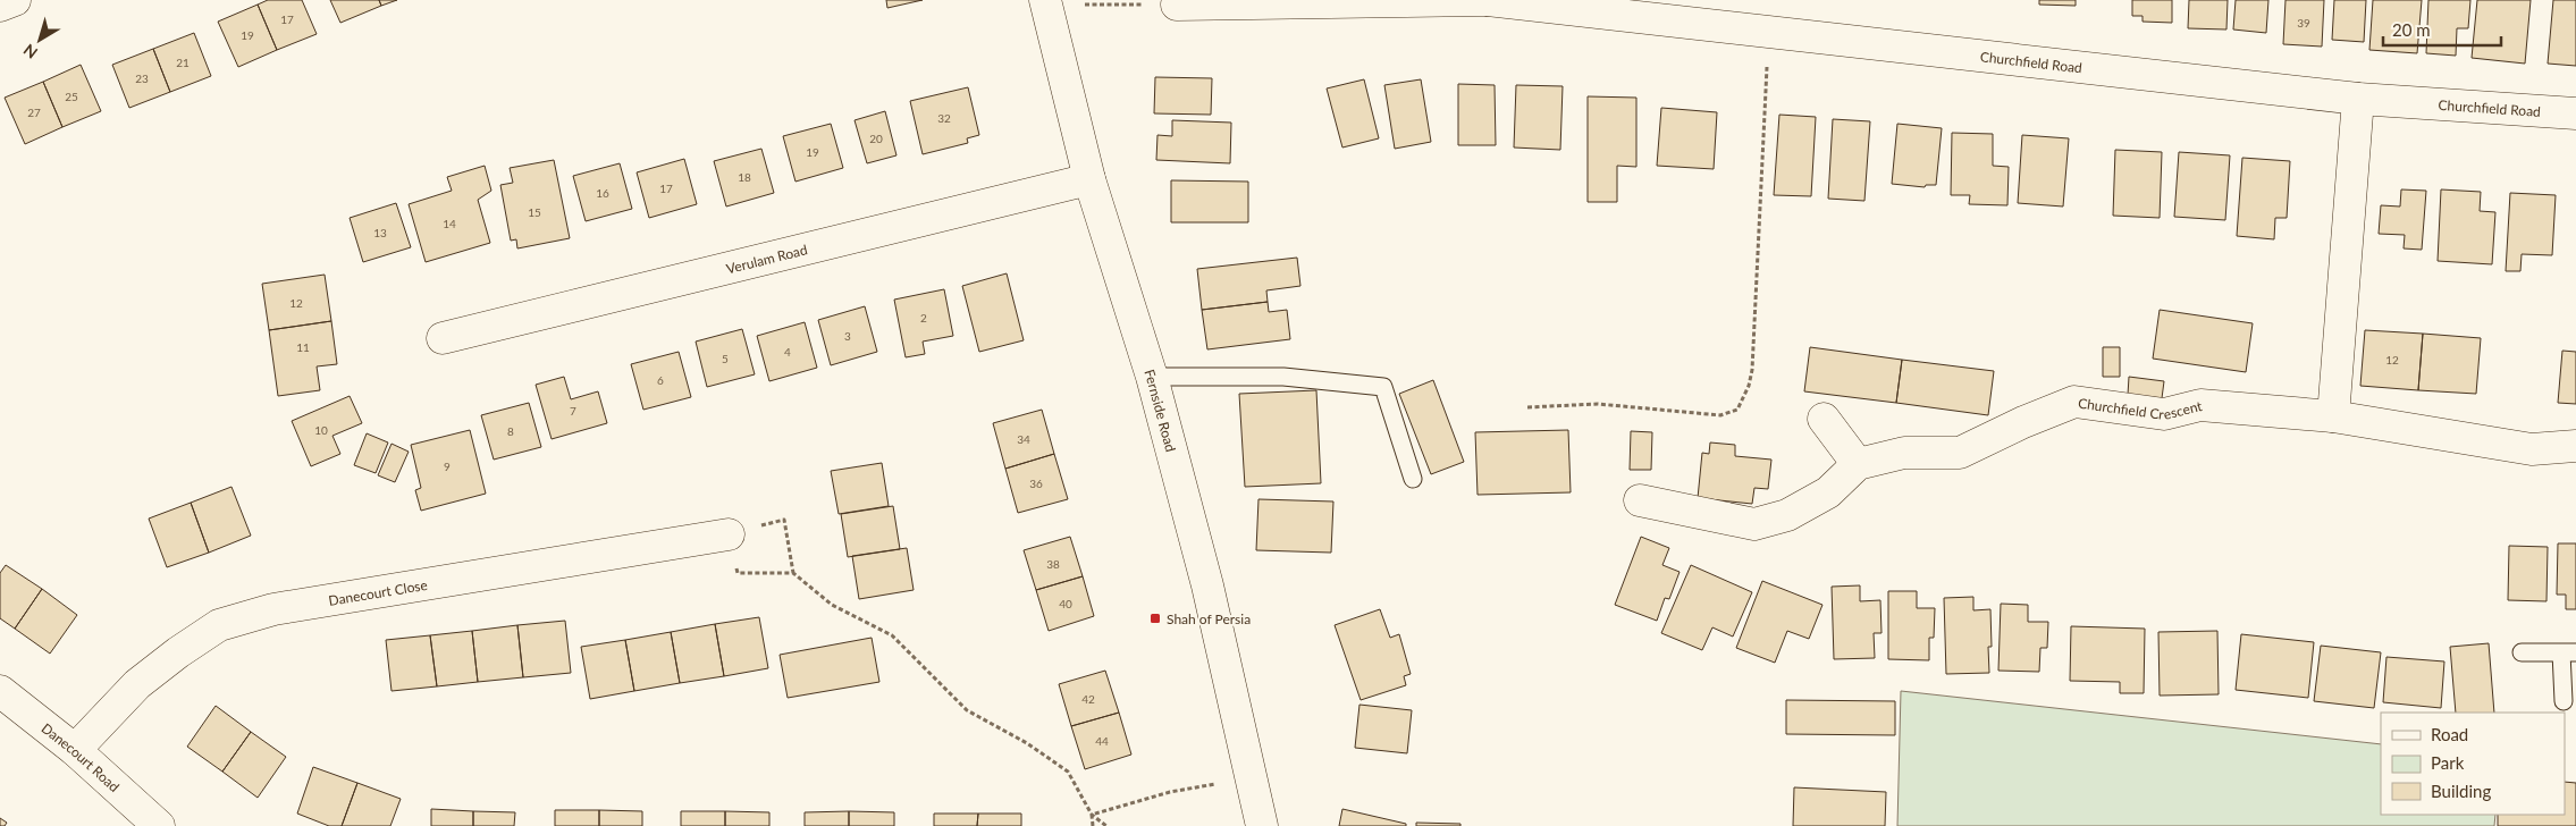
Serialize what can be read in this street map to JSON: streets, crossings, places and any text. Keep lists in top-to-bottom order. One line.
{"streets":{"main road":["Churchfield Road","Verulam Road","Churchfield Crescent","Fernside Road","Danecourt Close","Danecourt Road"]},"crossings":[["Verulam Road","Fernside Road"],["Danecourt Close","Danecourt Road"]],"places":{"transit":["Shah of Persia"]},"house_numbers":["17","39","19","21","23","25","27","32","20","19","18","17","16","15","14","13","12","2","3","11","4","5","12","6","7","10","8","34","9","36","38","40","42","44"],"legend":["Road","Park","Building"],"scale_bar":"20 m","north":"bottom left"}
